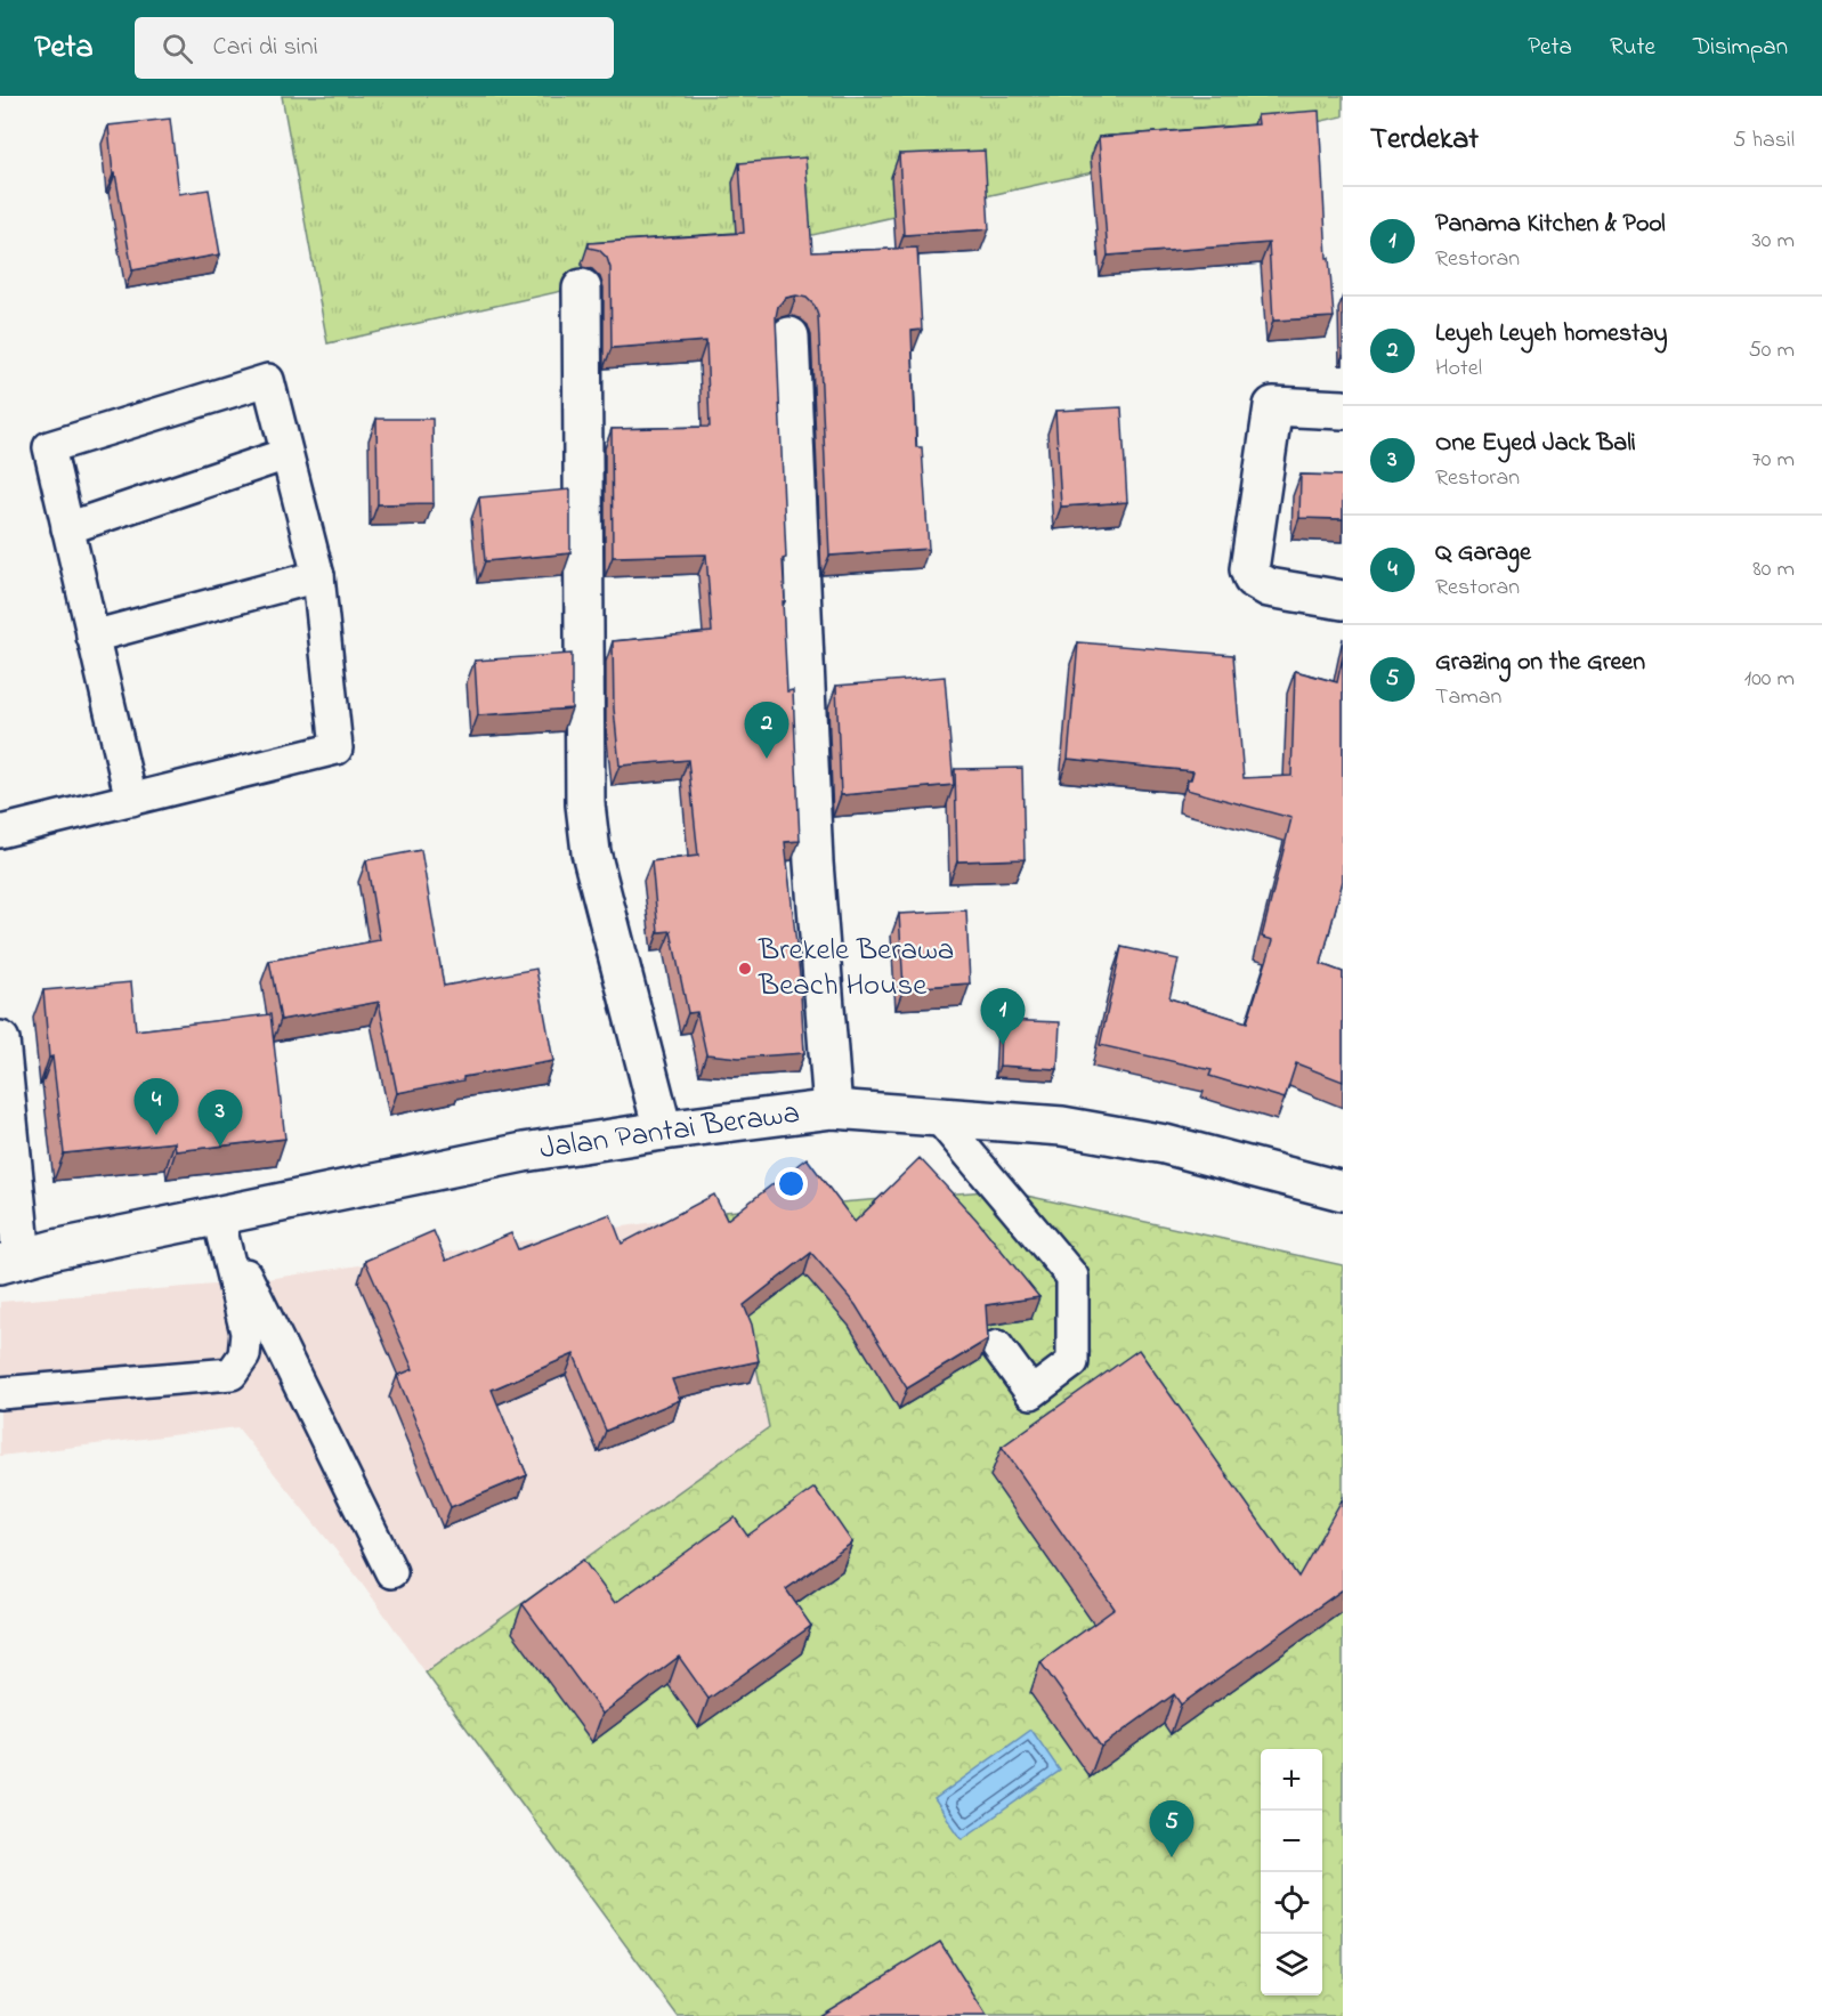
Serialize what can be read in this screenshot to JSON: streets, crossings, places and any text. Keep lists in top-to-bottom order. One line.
{"streets":{"street":["Jalan Pantai Berawa"]},"places":["Brekele Berawa Beach House"],"page":{"header":"Peta","search":"Cari di sini","nav":["Peta","Rute","Disimpan"],"heading":["Terdekat","5 hasil"],"list":[{"mark":"1","name":"Panama Kitchen & Pool","note":"Restoran","value":"30 m"},{"mark":"2","name":"Leyeh Leyeh homestay","note":"Hotel","value":"50 m"},{"mark":"3","name":"One Eyed Jack Bali","note":"Restoran","value":"70 m"},{"mark":"4","name":"Q Garage","note":"Restoran","value":"80 m"},{"mark":"5","name":"Grazing on the Green","note":"Taman","value":"100 m"}],"pins":["2","1","4","3","5"],"map_buttons":["+","−"]}}
